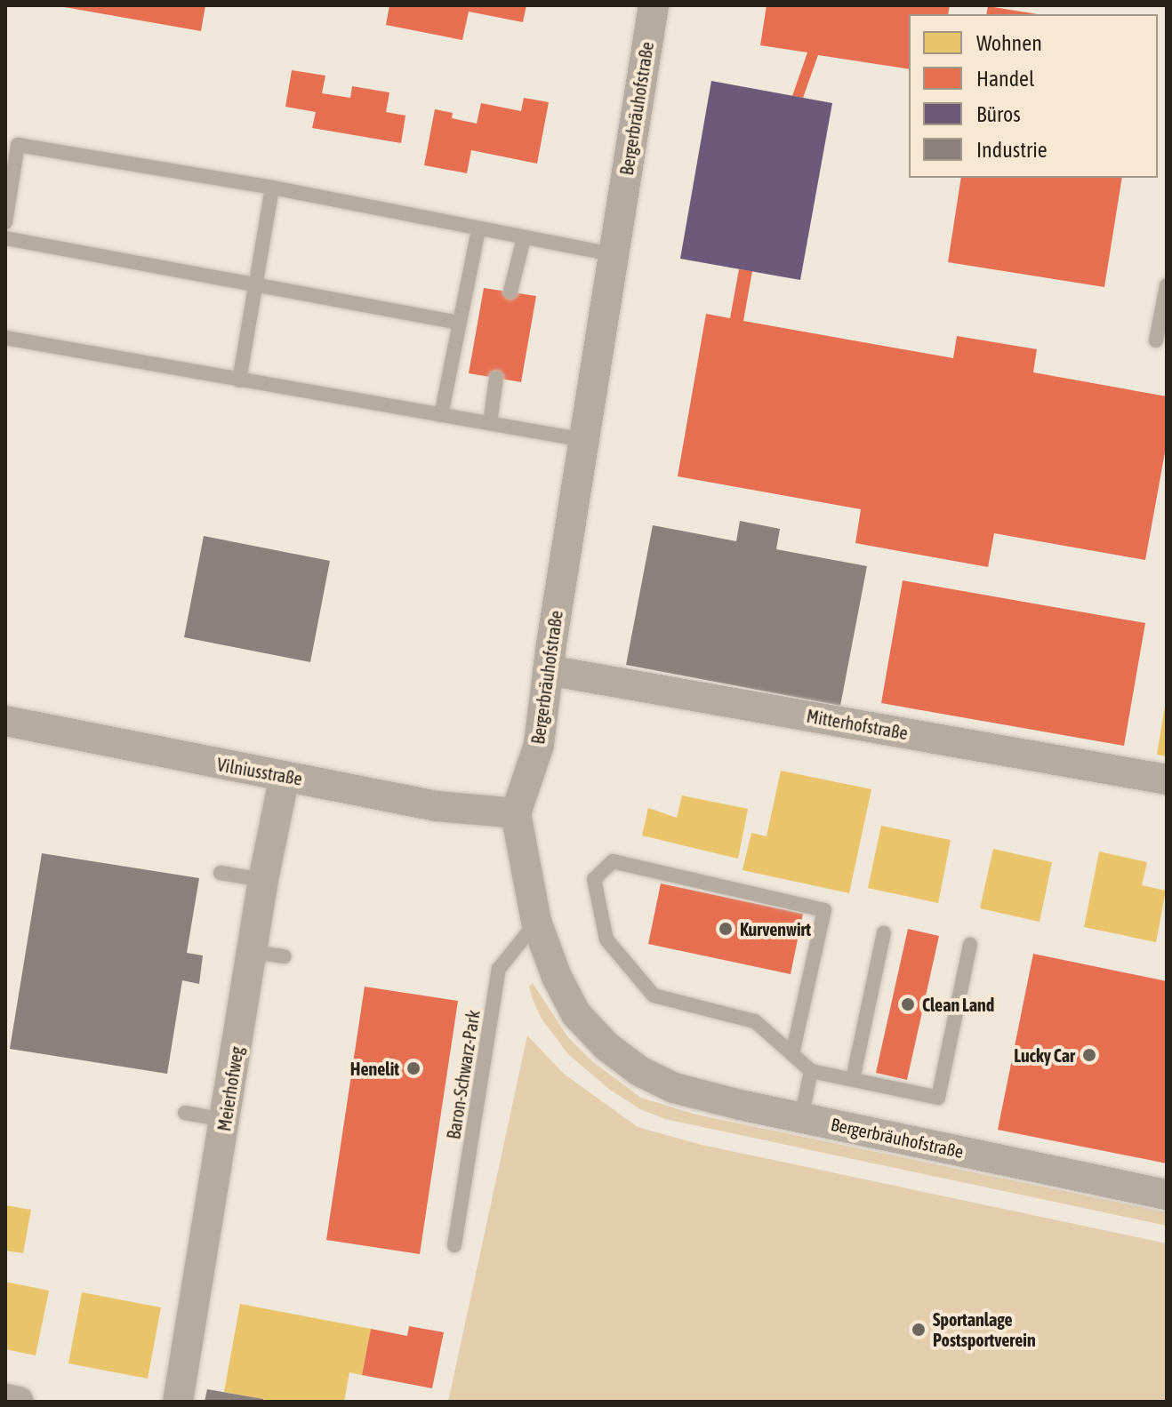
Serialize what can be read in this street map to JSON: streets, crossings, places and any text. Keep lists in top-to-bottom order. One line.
{"streets":{"street":["Bergerbräuhofstraße","Mitterhofstraße","Vilniusstraße","Meierhofweg"],"lane":["Baron-Schwarz-Park"]},"crossings":[["Bergerbräuhofstraße","Mitterhofstraße"],["Bergerbräuhofstraße","Vilniusstraße"],["Bergerbräuhofstraße","Baron-Schwarz-Park"],["Vilniusstraße","Meierhofweg"]],"places":["Kurvenwirt","Clean Land","Lucky Car","Henelit","Sportanlage Postsportverein"],"legend":["Wohnen","Handel","Büros","Industrie"]}
